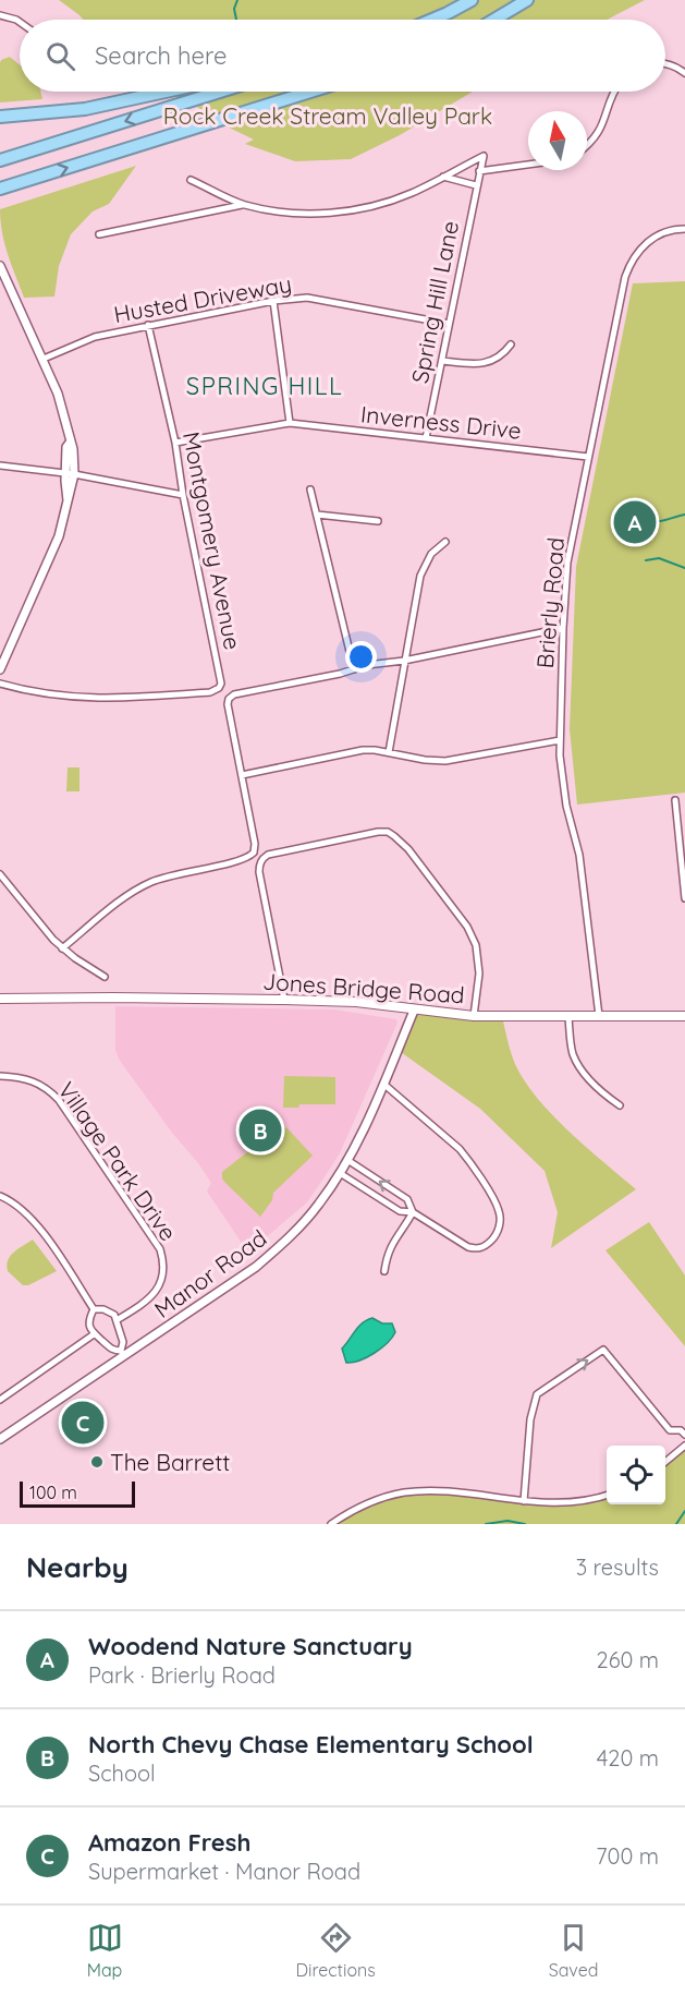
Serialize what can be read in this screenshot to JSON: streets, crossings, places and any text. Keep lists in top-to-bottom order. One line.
{"streets":{"main road":["Jones Bridge Road"],"street":["Husted Driveway","Spring Hill Lane","Inverness Drive","Montgomery Avenue","Brierly Road","Village Park Drive","Manor Road"]},"crossings":[["Husted Driveway","Spring Hill Lane"],["Husted Driveway","Montgomery Avenue"],["Spring Hill Lane","Inverness Drive"],["Inverness Drive","Montgomery Avenue"],["Inverness Drive","Brierly Road"],["Brierly Road","Jones Bridge Road"],["Jones Bridge Road","Manor Road"]],"districts":["SPRING HILL"],"parks":["Rock Creek Stream Valley Park"],"places":["The Barrett"],"scale_bar":"100 m","north":"top","page":{"search":"Search here","pins":["A","B","C"],"scale":"100 m","heading":["Nearby","3 results"],"list":[{"mark":"A","name":"Woodend Nature Sanctuary","note":"Park · Brierly Road","value":"260 m"},{"mark":"B","name":"North Chevy Chase Elementary School","note":"School","value":"420 m"},{"mark":"C","name":"Amazon Fresh","note":"Supermarket · Manor Road","value":"700 m"}],"nav":["Map","Directions","Saved"]}}
